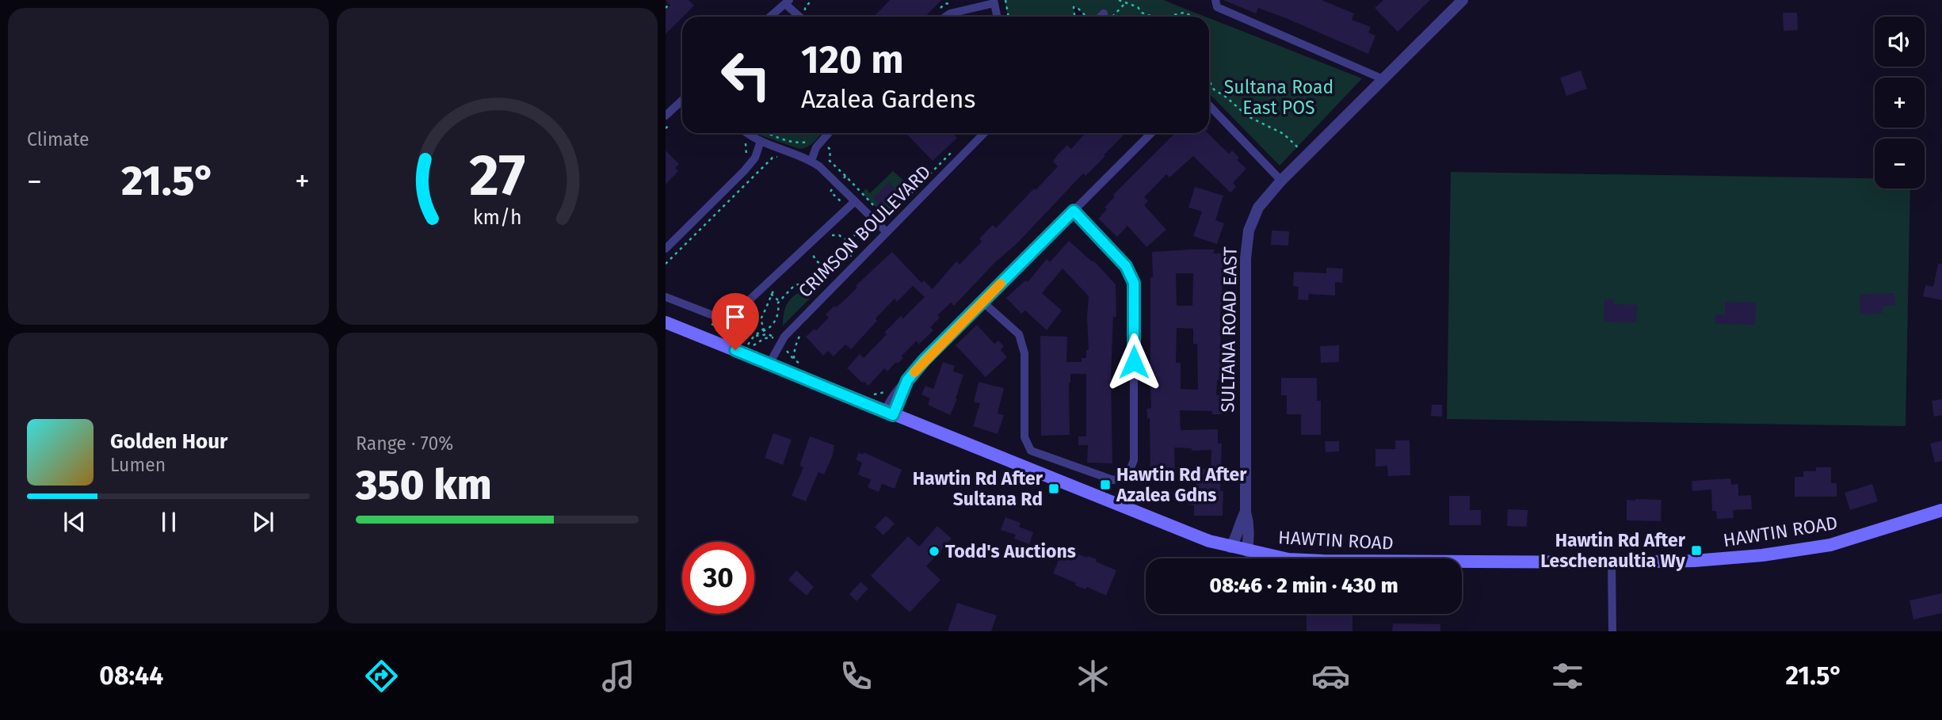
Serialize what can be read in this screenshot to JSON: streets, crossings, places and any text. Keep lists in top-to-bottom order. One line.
{"streets":{"main road":["HAWTIN ROAD"],"street":["CRIMSON BOULEVARD","SULTANA ROAD EAST"]},"crossings":[["CRIMSON BOULEVARD","HAWTIN ROAD"],["SULTANA ROAD EAST","HAWTIN ROAD"]],"parks":["Sultana Road East POS"],"places":{"transit":["Hawtin Rd After Azalea Gdns","Hawtin Rd After Sultana Rd","Hawtin Rd After Leschenaultia Wy"],"other":["Todd's Auctions"]},"page":{"tile":["Climate",["Range · 70%","350 km"]],"map_buttons":["+","−"],"turn":["120 m","Azalea Gardens"],"heat":["−","21.5°","+"],"song":["Golden Hour","Lumen"],"limit":"30","trip":"08:46 · 2 min · 430 m","tabs":["08:44","21.5°"],"gauge":["27","km/h"]}}
